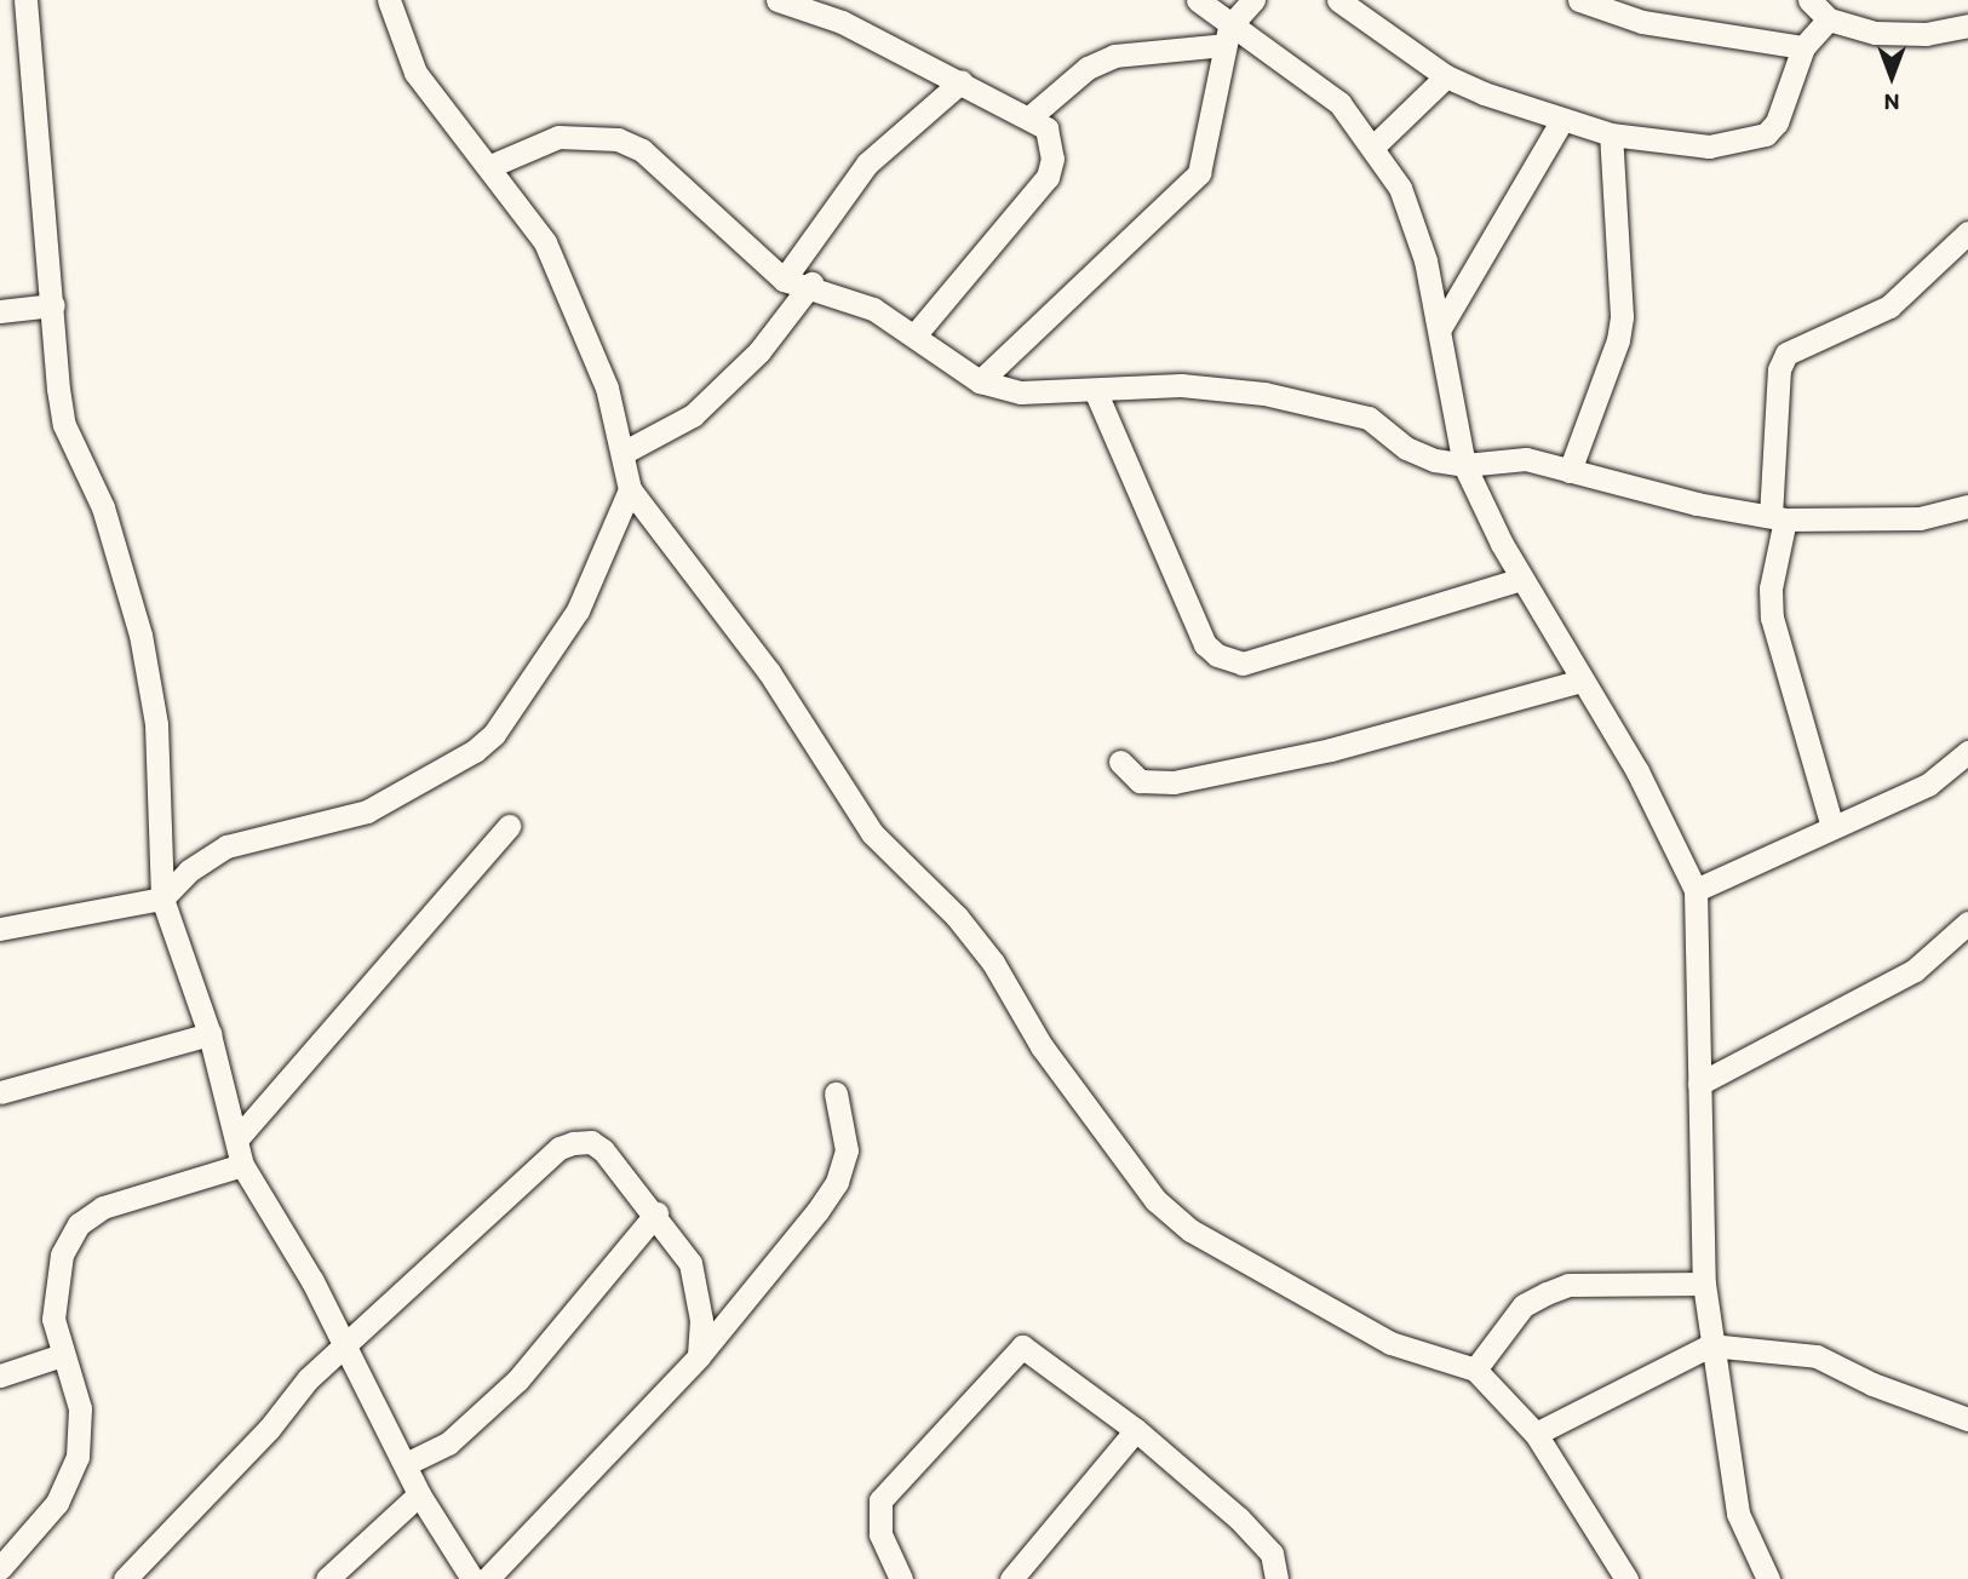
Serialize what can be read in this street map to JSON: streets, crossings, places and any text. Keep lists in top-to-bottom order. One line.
{"north":"bottom"}
